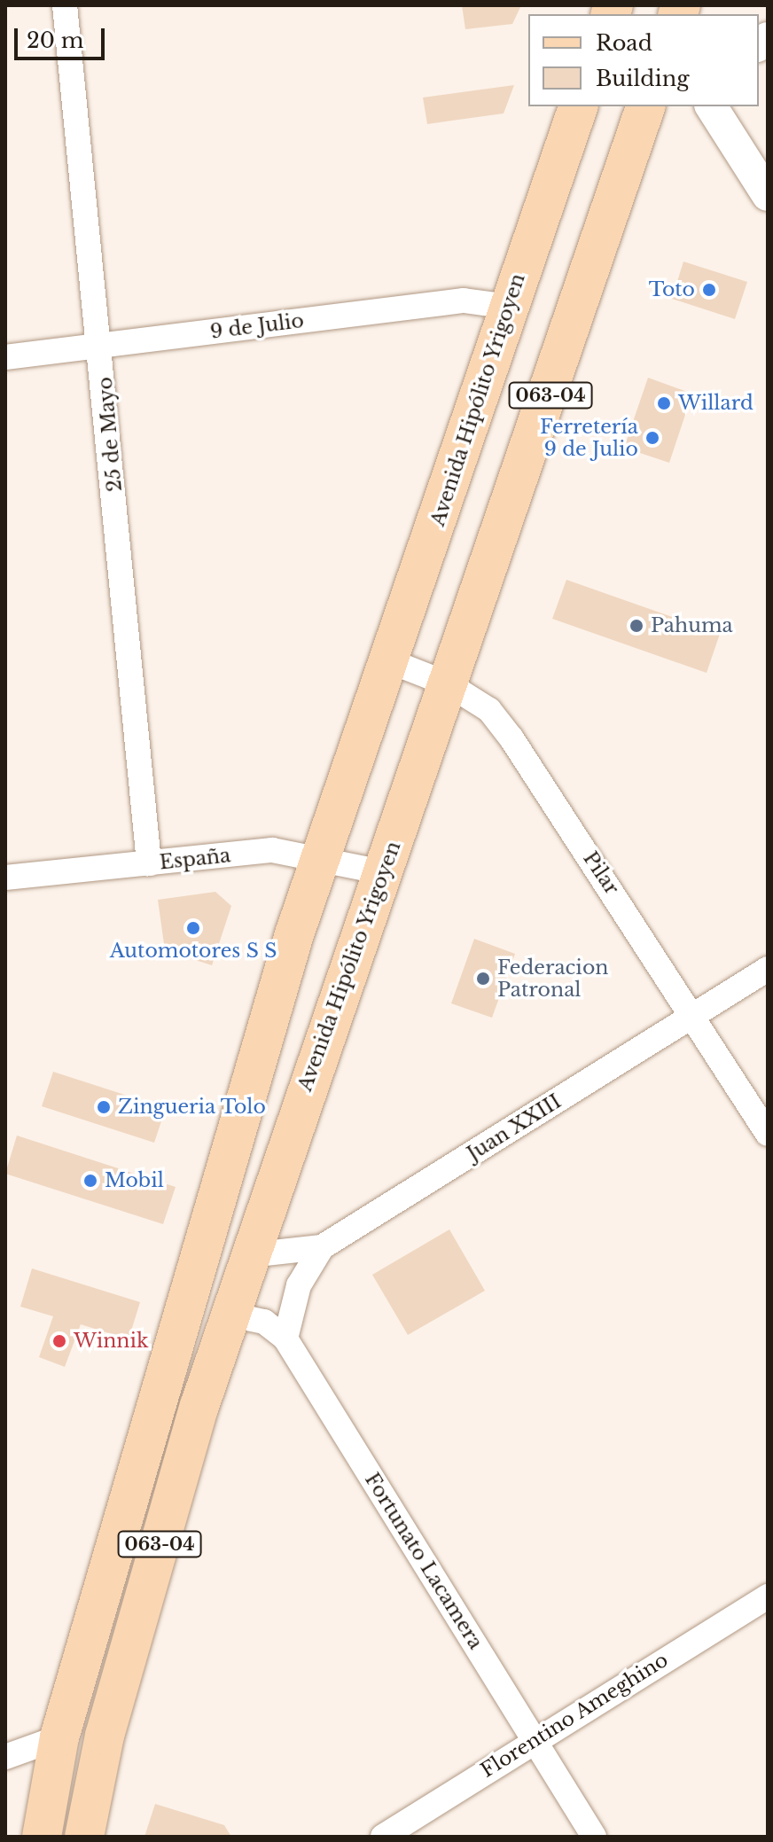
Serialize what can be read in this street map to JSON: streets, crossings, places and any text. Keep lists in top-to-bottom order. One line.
{"streets":{"main road":["063-04","Avenida Hipólito Yrigoyen"],"street":["9 de Julio","25 de Mayo","España","Pilar","Juan XXIII","Fortunato Lacamera","Florentino Ameghino"]},"crossings":[["9 de Julio","Avenida Hipólito Yrigoyen"],["9 de Julio","25 de Mayo"],["Avenida Hipólito Yrigoyen","España"],["Avenida Hipólito Yrigoyen","Pilar"],["Avenida Hipólito Yrigoyen","Juan XXIII"],["Avenida Hipólito Yrigoyen","Fortunato Lacamera"],["25 de Mayo","España"],["Pilar","Juan XXIII"],["Fortunato Lacamera","Florentino Ameghino"]],"places":["Toto","Willard","Ferretería 9 de Julio","Pahuma","Automotores S S","Federacion Patronal","Zingueria Tolo","Mobil","Winnik"],"legend":["Road","Building"],"scale_bar":"20 m"}
